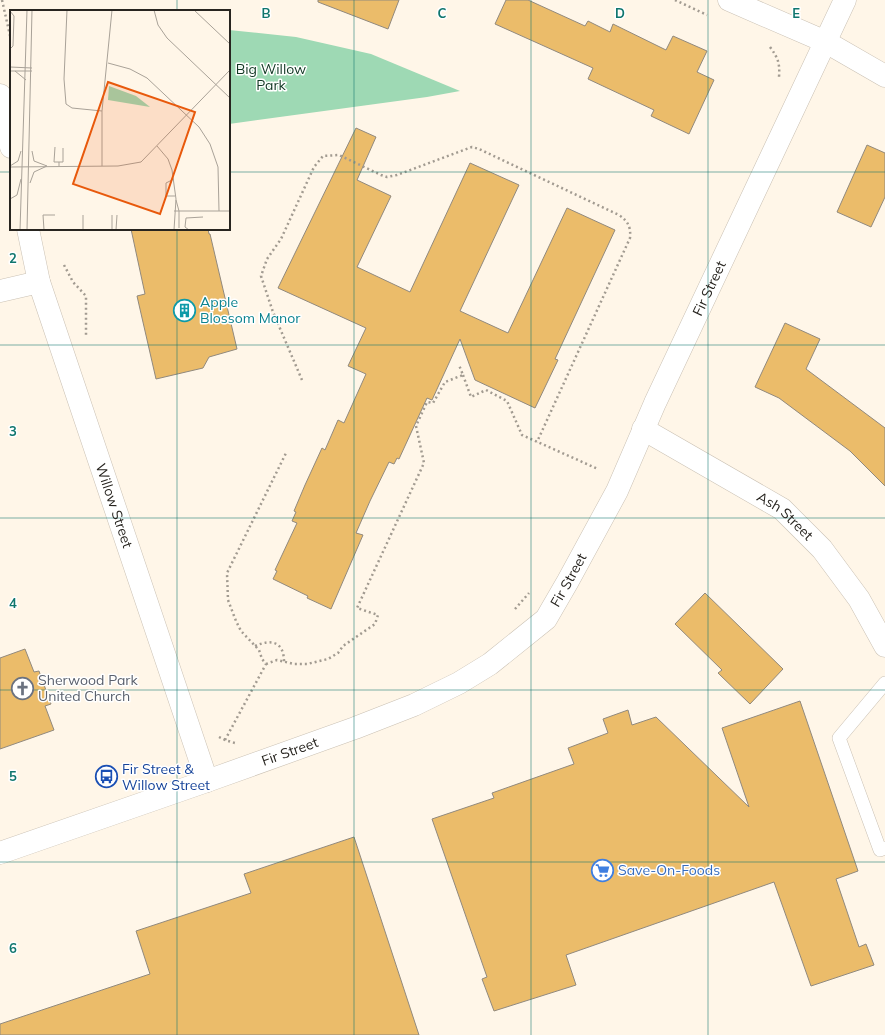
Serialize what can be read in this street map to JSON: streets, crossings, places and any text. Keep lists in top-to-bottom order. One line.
{"streets":{"street":["Fir Street","Willow Street","Ash Street"]},"crossings":[["Fir Street","Willow Street"],["Fir Street","Ash Street"]],"parks":["Big Willow Park"],"places":{"building":["Apple Blossom Manor"],"church":["Sherwood Park United Church"],"bus stop":["Fir Street & Willow Street"],"supermarket":["Save-On-Foods"]},"grid":{"columns":["B","C","D","E"],"rows":["2","3","4","5","6"]}}
